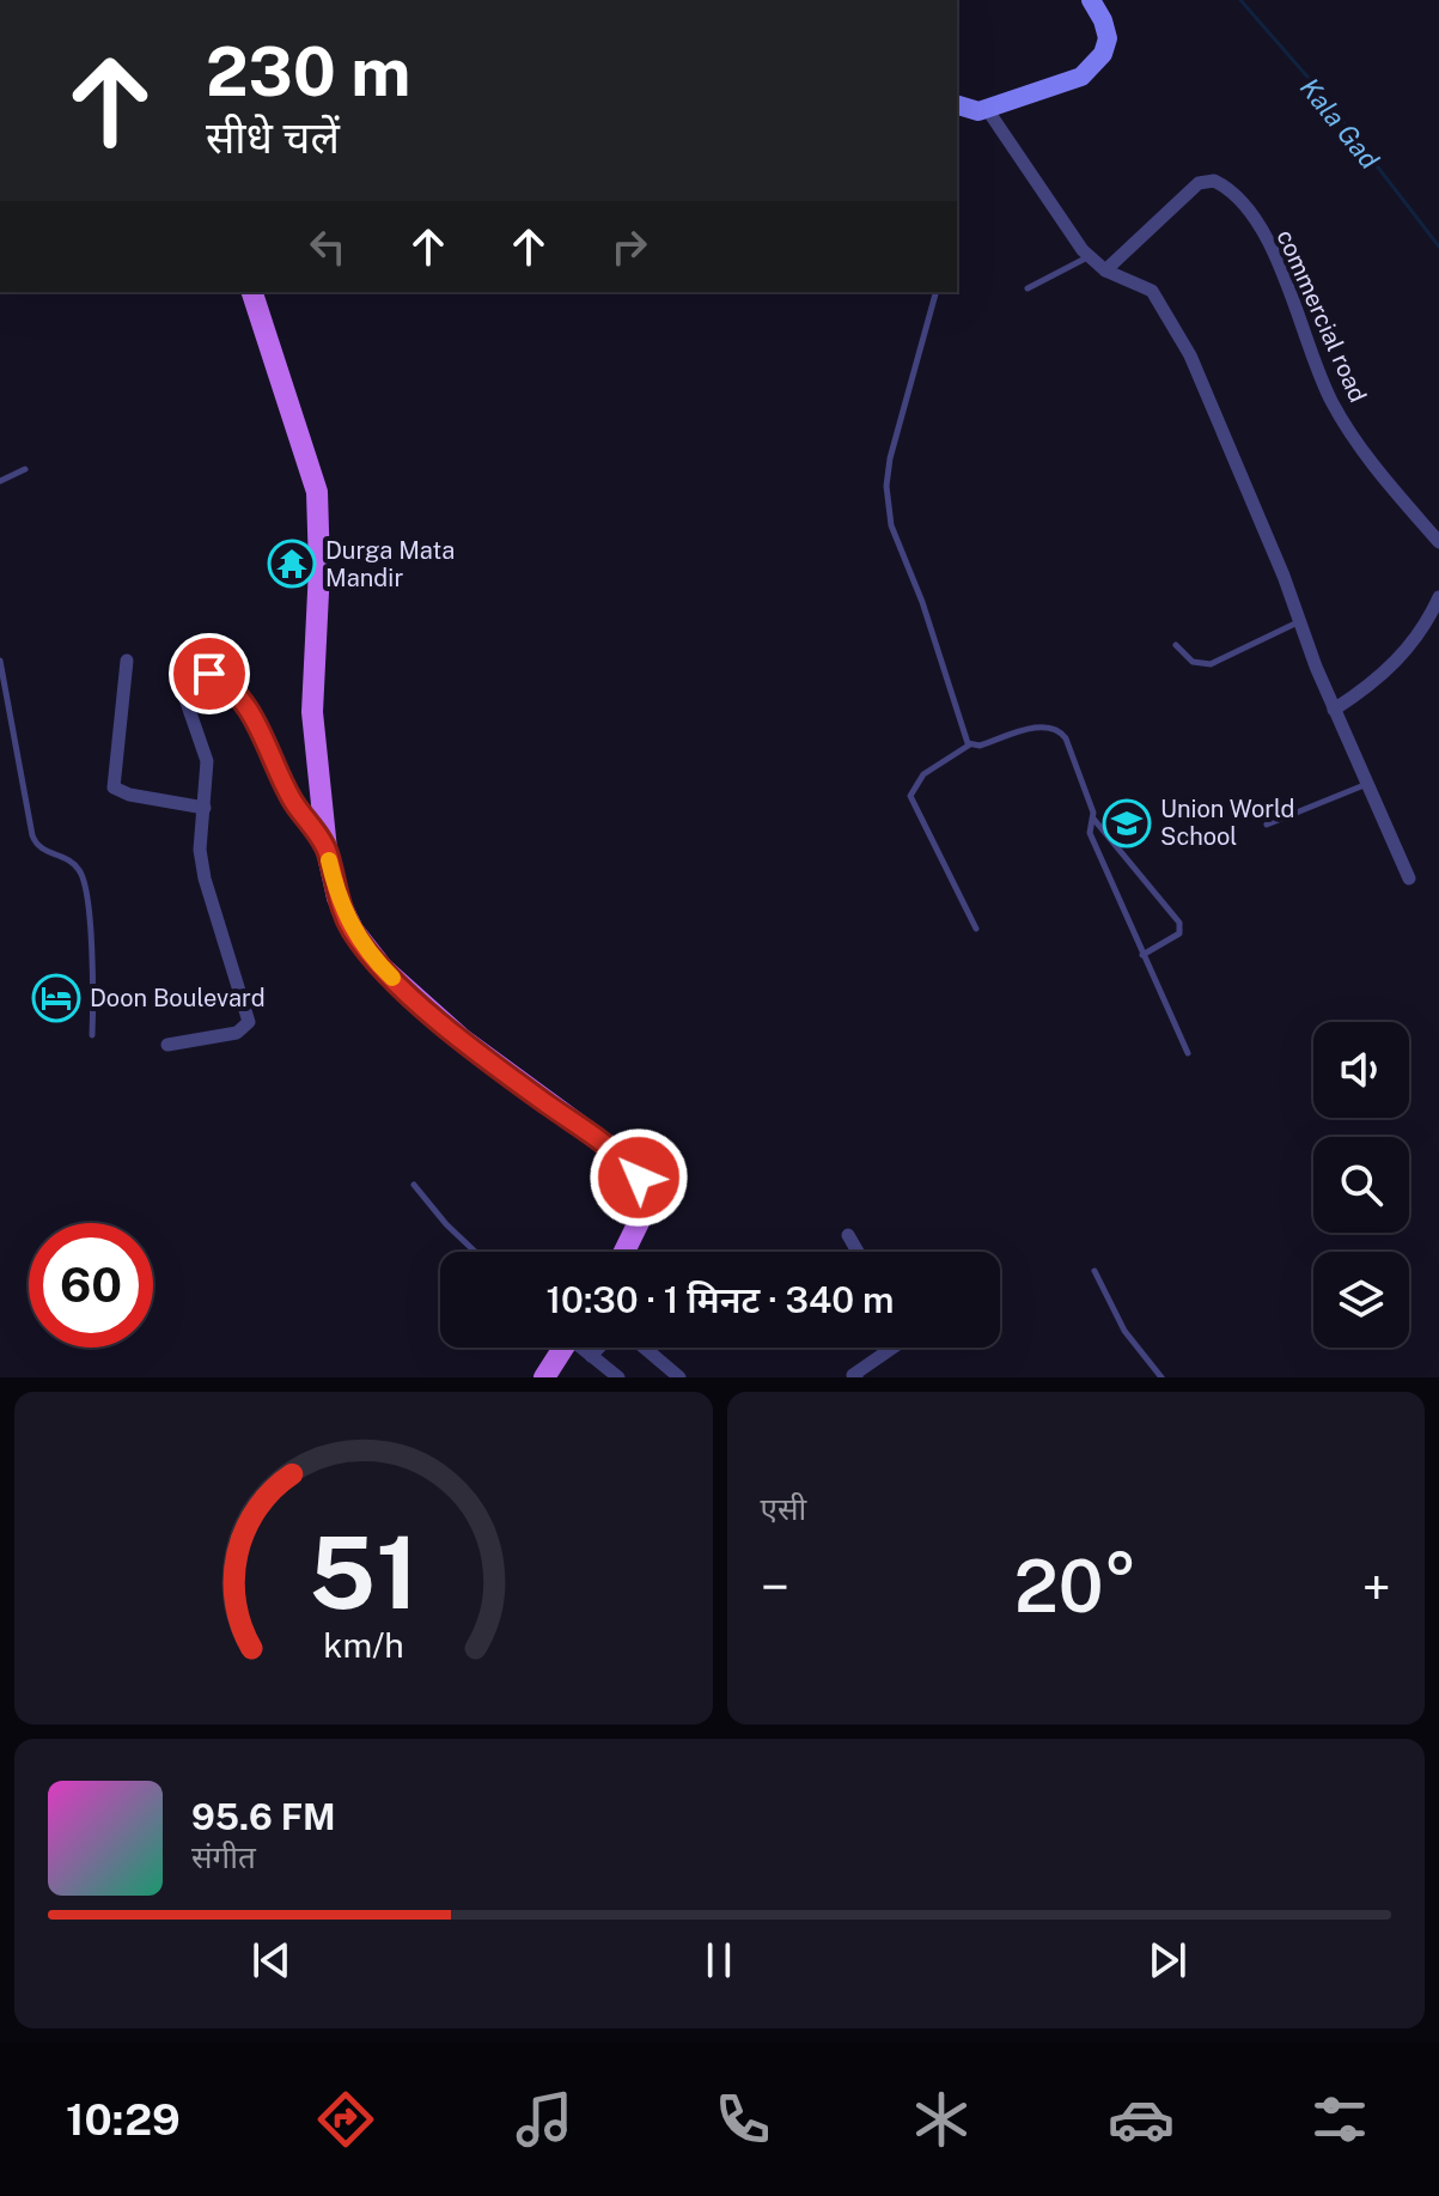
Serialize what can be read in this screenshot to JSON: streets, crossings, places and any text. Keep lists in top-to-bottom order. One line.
{"streets":{"street":["commercial road"]},"water":["Kala Gad"],"places":{"temple":["Durga Mata Mandir"],"school or university":["Union World School"],"hotel":["Doon Boulevard"]},"page":{"turn":["230 m","सीधे चलें"],"limit":"60","trip":"10:30 · 1 मिनट · 340 m","tile":"एसी","heat":["−","20°","+"],"song":["95.6 FM","संगीत"],"tabs":"10:29","gauge":["51","km/h"]}}
